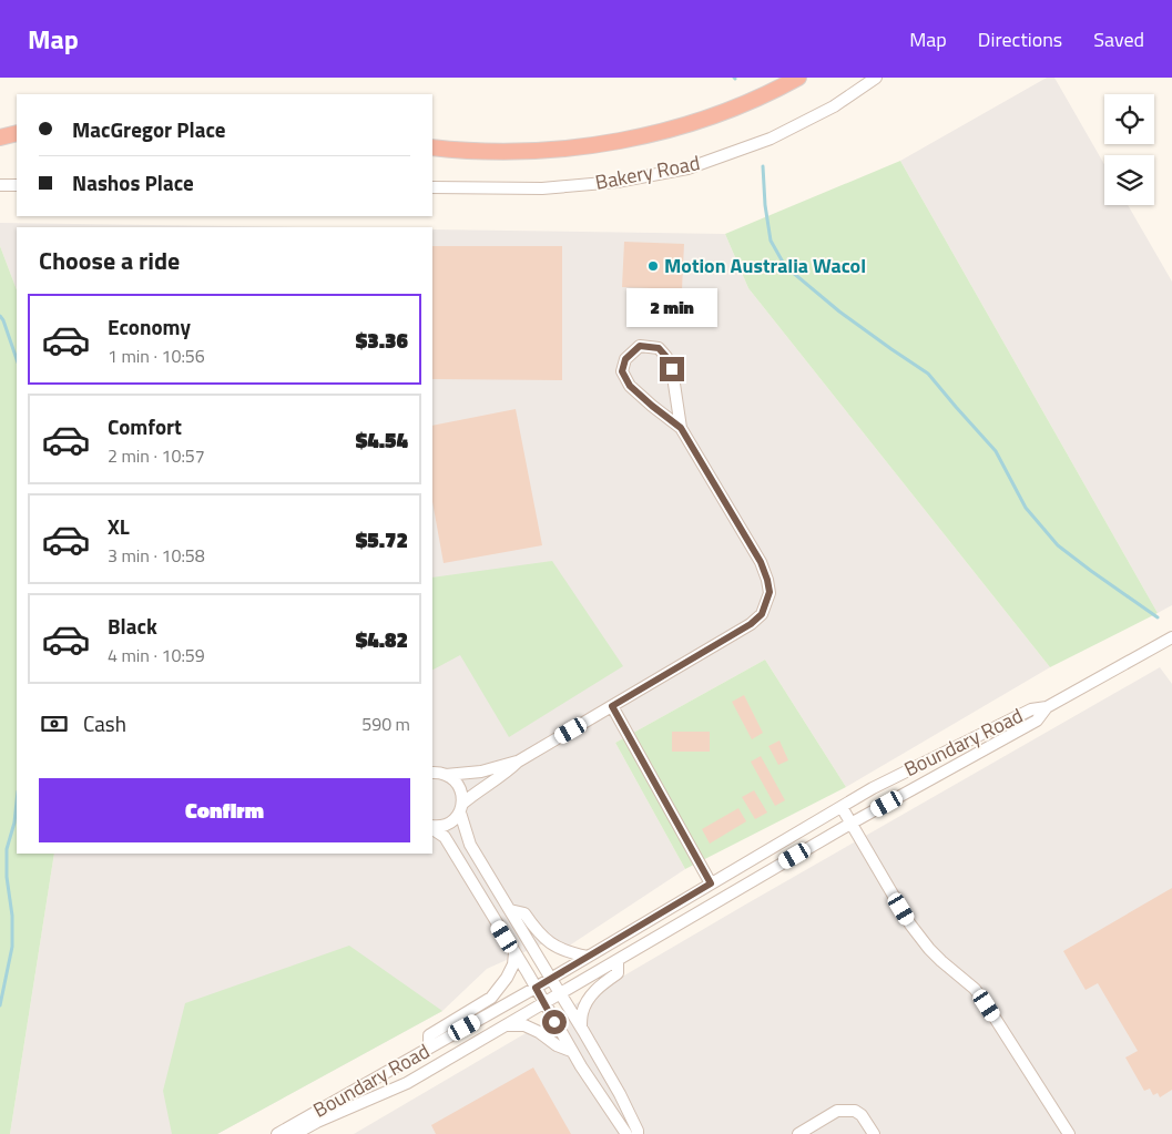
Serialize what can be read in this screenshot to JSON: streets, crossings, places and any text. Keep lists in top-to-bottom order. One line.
{"streets":{"street":["Bakery Road","Boundary Road"]},"places":["Motion Australia Wacol"],"page":{"header":"Map","nav":["Map","Directions","Saved"],"banner":["MacGregor Place","Nashos Place"],"heading":"Choose a ride","bubble":"2 min","list":[{"name":"Economy","note":"1 min · 10:56","value":"$3.36"},{"name":"Comfort","note":"2 min · 10:57","value":"$4.54"},{"name":"XL","note":"3 min · 10:58","value":"$5.72"},{"name":"Black","note":"4 min · 10:59","value":"$4.82"}],"pay":["Cash","590 m"],"buttons":"Confirm"}}
